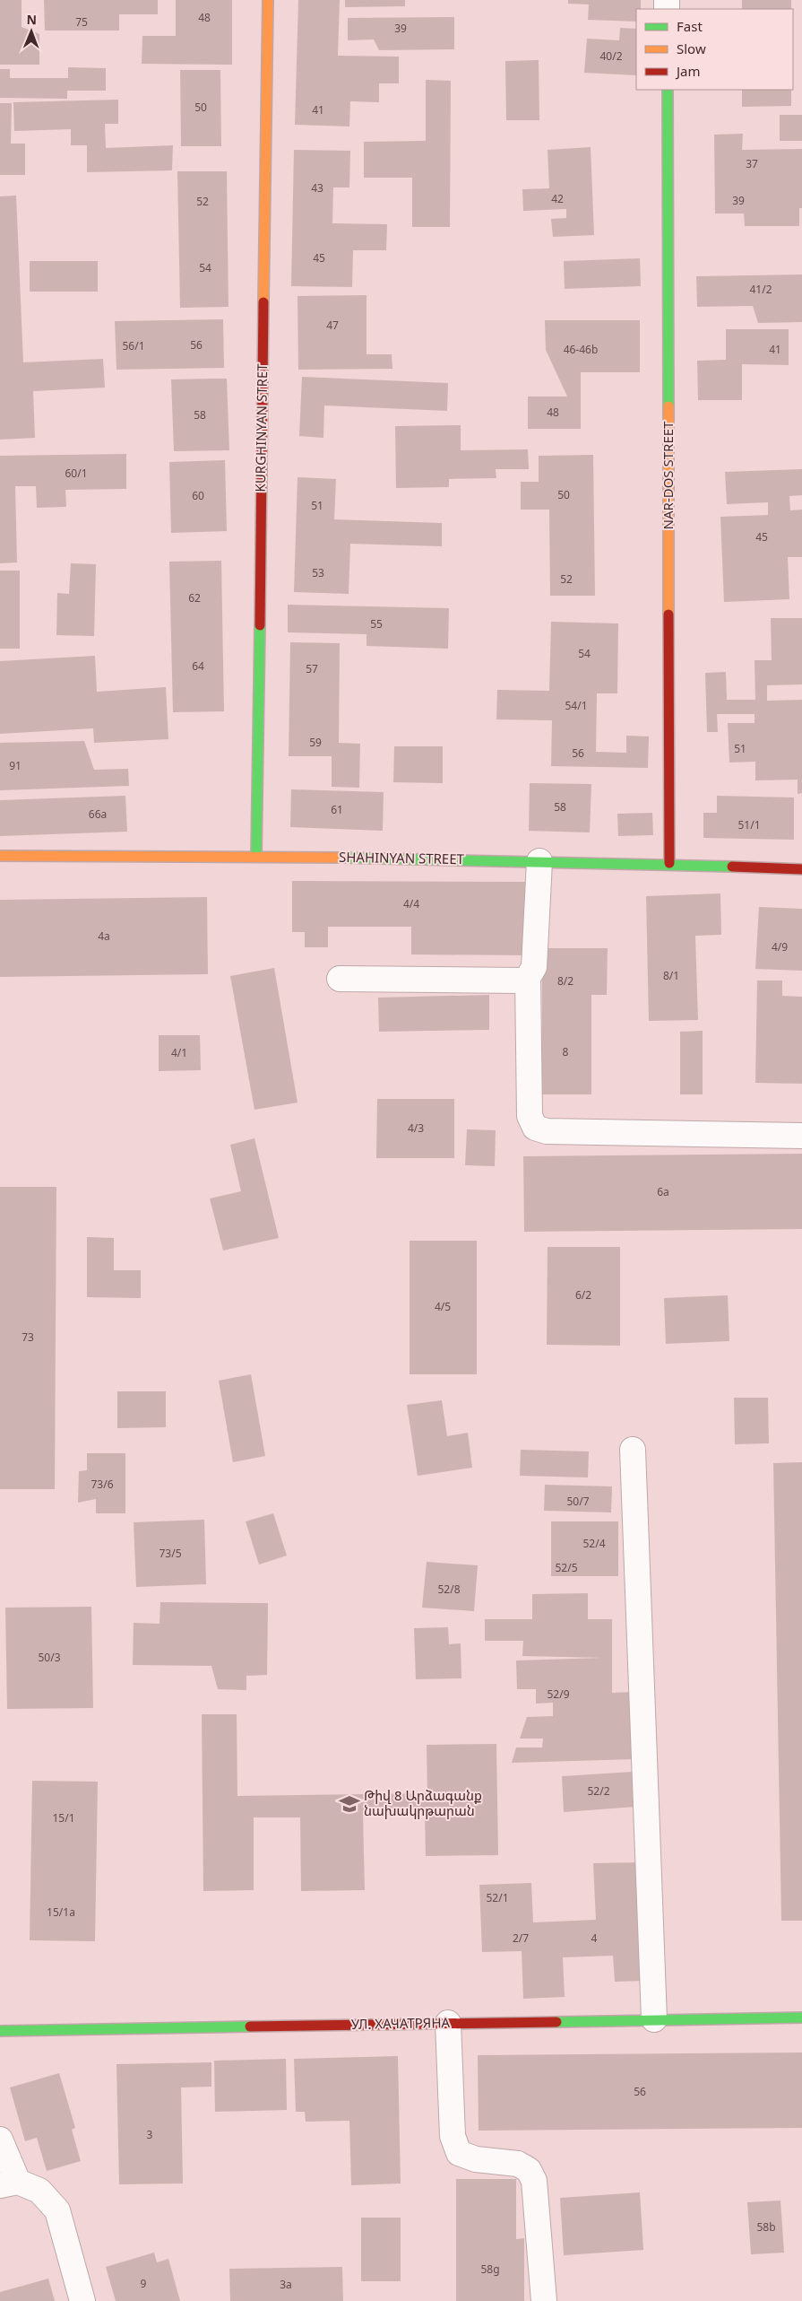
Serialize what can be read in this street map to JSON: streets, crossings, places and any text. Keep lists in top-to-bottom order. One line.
{"streets":{"street":["KURGHINYAN STRET","NAR-DOS STREET","SHAHINYAN STREET","УЛ. ХАЧАТРЯНА"]},"crossings":[["KURGHINYAN STRET","SHAHINYAN STREET"],["NAR-DOS STREET","SHAHINYAN STREET"]],"places":{"school or university":["Թիվ 8 Արձագանք նախակրթարան"]},"house_numbers":["48","75","39","40/2","50","41","37","43","42","39","52","45","54","41/2","47","56","56/1","46-46b","41","48","58","60/1","50","60","51","45","53","52","62","55","54","64","57","54/1","59","51","56","91","58","61","66a","51/1","4/4","4a","4/9","8/1","8/2","8","4/1","4/3","6a","6/2","4/5","73","73/6","50/7","52/4","73/5","52/5","52/8","50/3","52/9","52/2","15/1","52/1","15/1a","2/7","4","56","3","58b","58g","9","3a"],"legend":["Fast","Slow","Jam"],"north":"top"}
